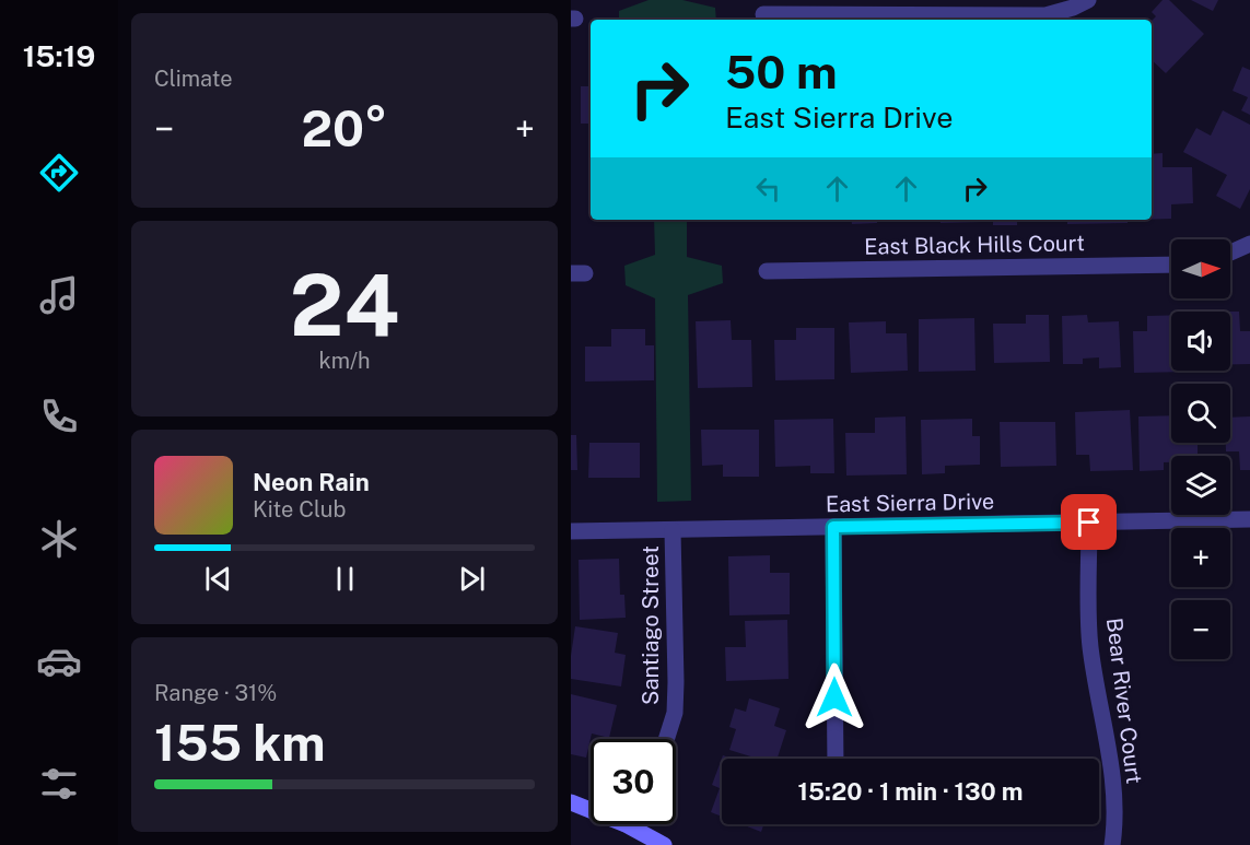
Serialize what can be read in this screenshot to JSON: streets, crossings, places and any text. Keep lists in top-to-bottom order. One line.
{"streets":{"street":["East Black Hills Court","East Sierra Drive","Santiago Street","Bear River Court"]},"crossings":[["East Sierra Drive","Santiago Street"],["East Sierra Drive","Bear River Court"]],"north":"right","page":{"tabs":"15:19","tile":["Climate",["24","km/h"],["Range · 31%","155 km"]],"turn":["50 m","East Sierra Drive"],"heat":["−","20°","+"],"map_buttons":["+","−"],"song":["Neon Rain","Kite Club"],"limit":"30","trip":"15:20 · 1 min · 130 m"}}
